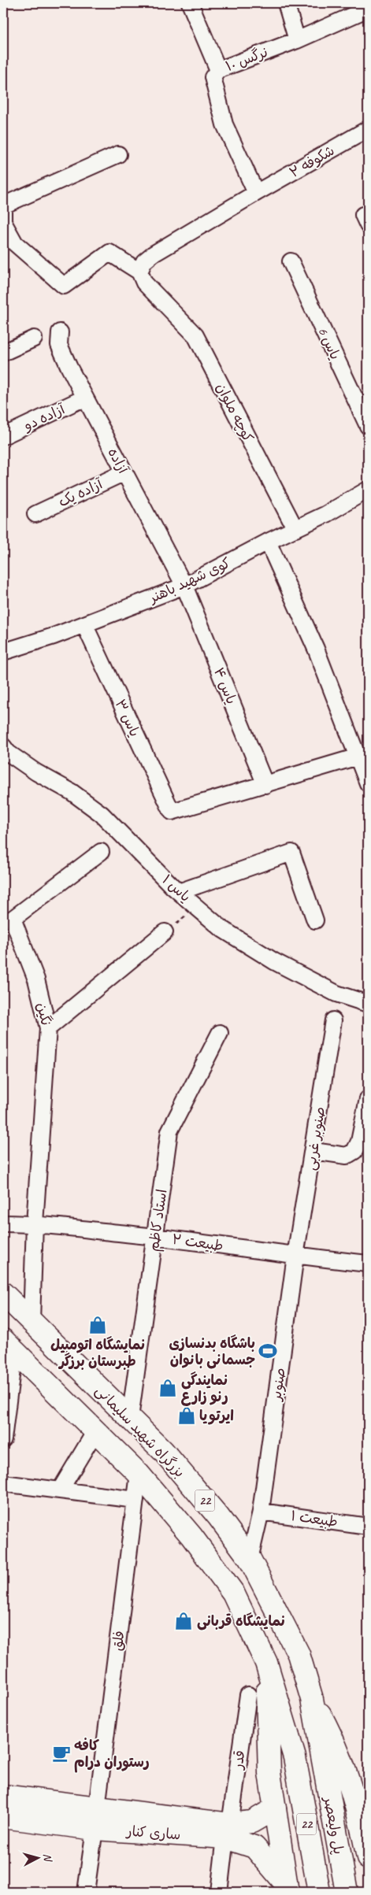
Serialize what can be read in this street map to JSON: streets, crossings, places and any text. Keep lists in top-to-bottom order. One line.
{"streets":{"main road":["بزرگراه شهید سلیمانی","22","پل ولیعصر","ساری کنار"],"street":["نرگس ۱۰","شکوفه ۲","یاس 6","کوچه ملوان","آزاده دو","آزاده","آزاده یک","کوی شهید باهنر","یاس ۴","یاس ۳","یاس ۱","نگین","صنوبر غربی","استاد کاظم","طبیعت ۲","صنوبر","طبیعت ۱","فلق","قدر"]},"crossings":[["نرگس ۱۰","شکوفه ۲"],["شکوفه ۲","کوچه ملوان"],["کوچه ملوان","کوی شهید باهنر"],["آزاده دو","آزاده"],["آزاده","آزاده یک"],["آزاده","کوی شهید باهنر"],["آزاده","یاس ۴"],["کوی شهید باهنر","یاس ۴"],["کوی شهید باهنر","یاس ۳"],["یاس ۴","یاس ۳"],["نگین","طبیعت ۲"],["نگین","بزرگراه شهید سلیمانی"],["صنوبر غربی","طبیعت ۲"],["صنوبر غربی","صنوبر"],["استاد کاظم","طبیعت ۲"],["استاد کاظم","بزرگراه شهید سلیمانی"],["طبیعت ۲","صنوبر"],["صنوبر","بزرگراه شهید سلیمانی"],["صنوبر","طبیعت ۱"],["بزرگراه شهید سلیمانی","پل ولیعصر"],["22","فلق"],["22","پل ولیعصر"],["فلق","ساری کنار"],["قدر","ساری کنار"]],"places":{"shop":["نمایشگاه اتومبیل طبرستان برزگر","نمایندگی رنو زارع","ایرتویا","نمایشگاه قربانی"],"sports":["باشگاه بدنسازی جسمانی بانوان"],"cafe":["کافه رستوران درام"]},"north":"right"}
